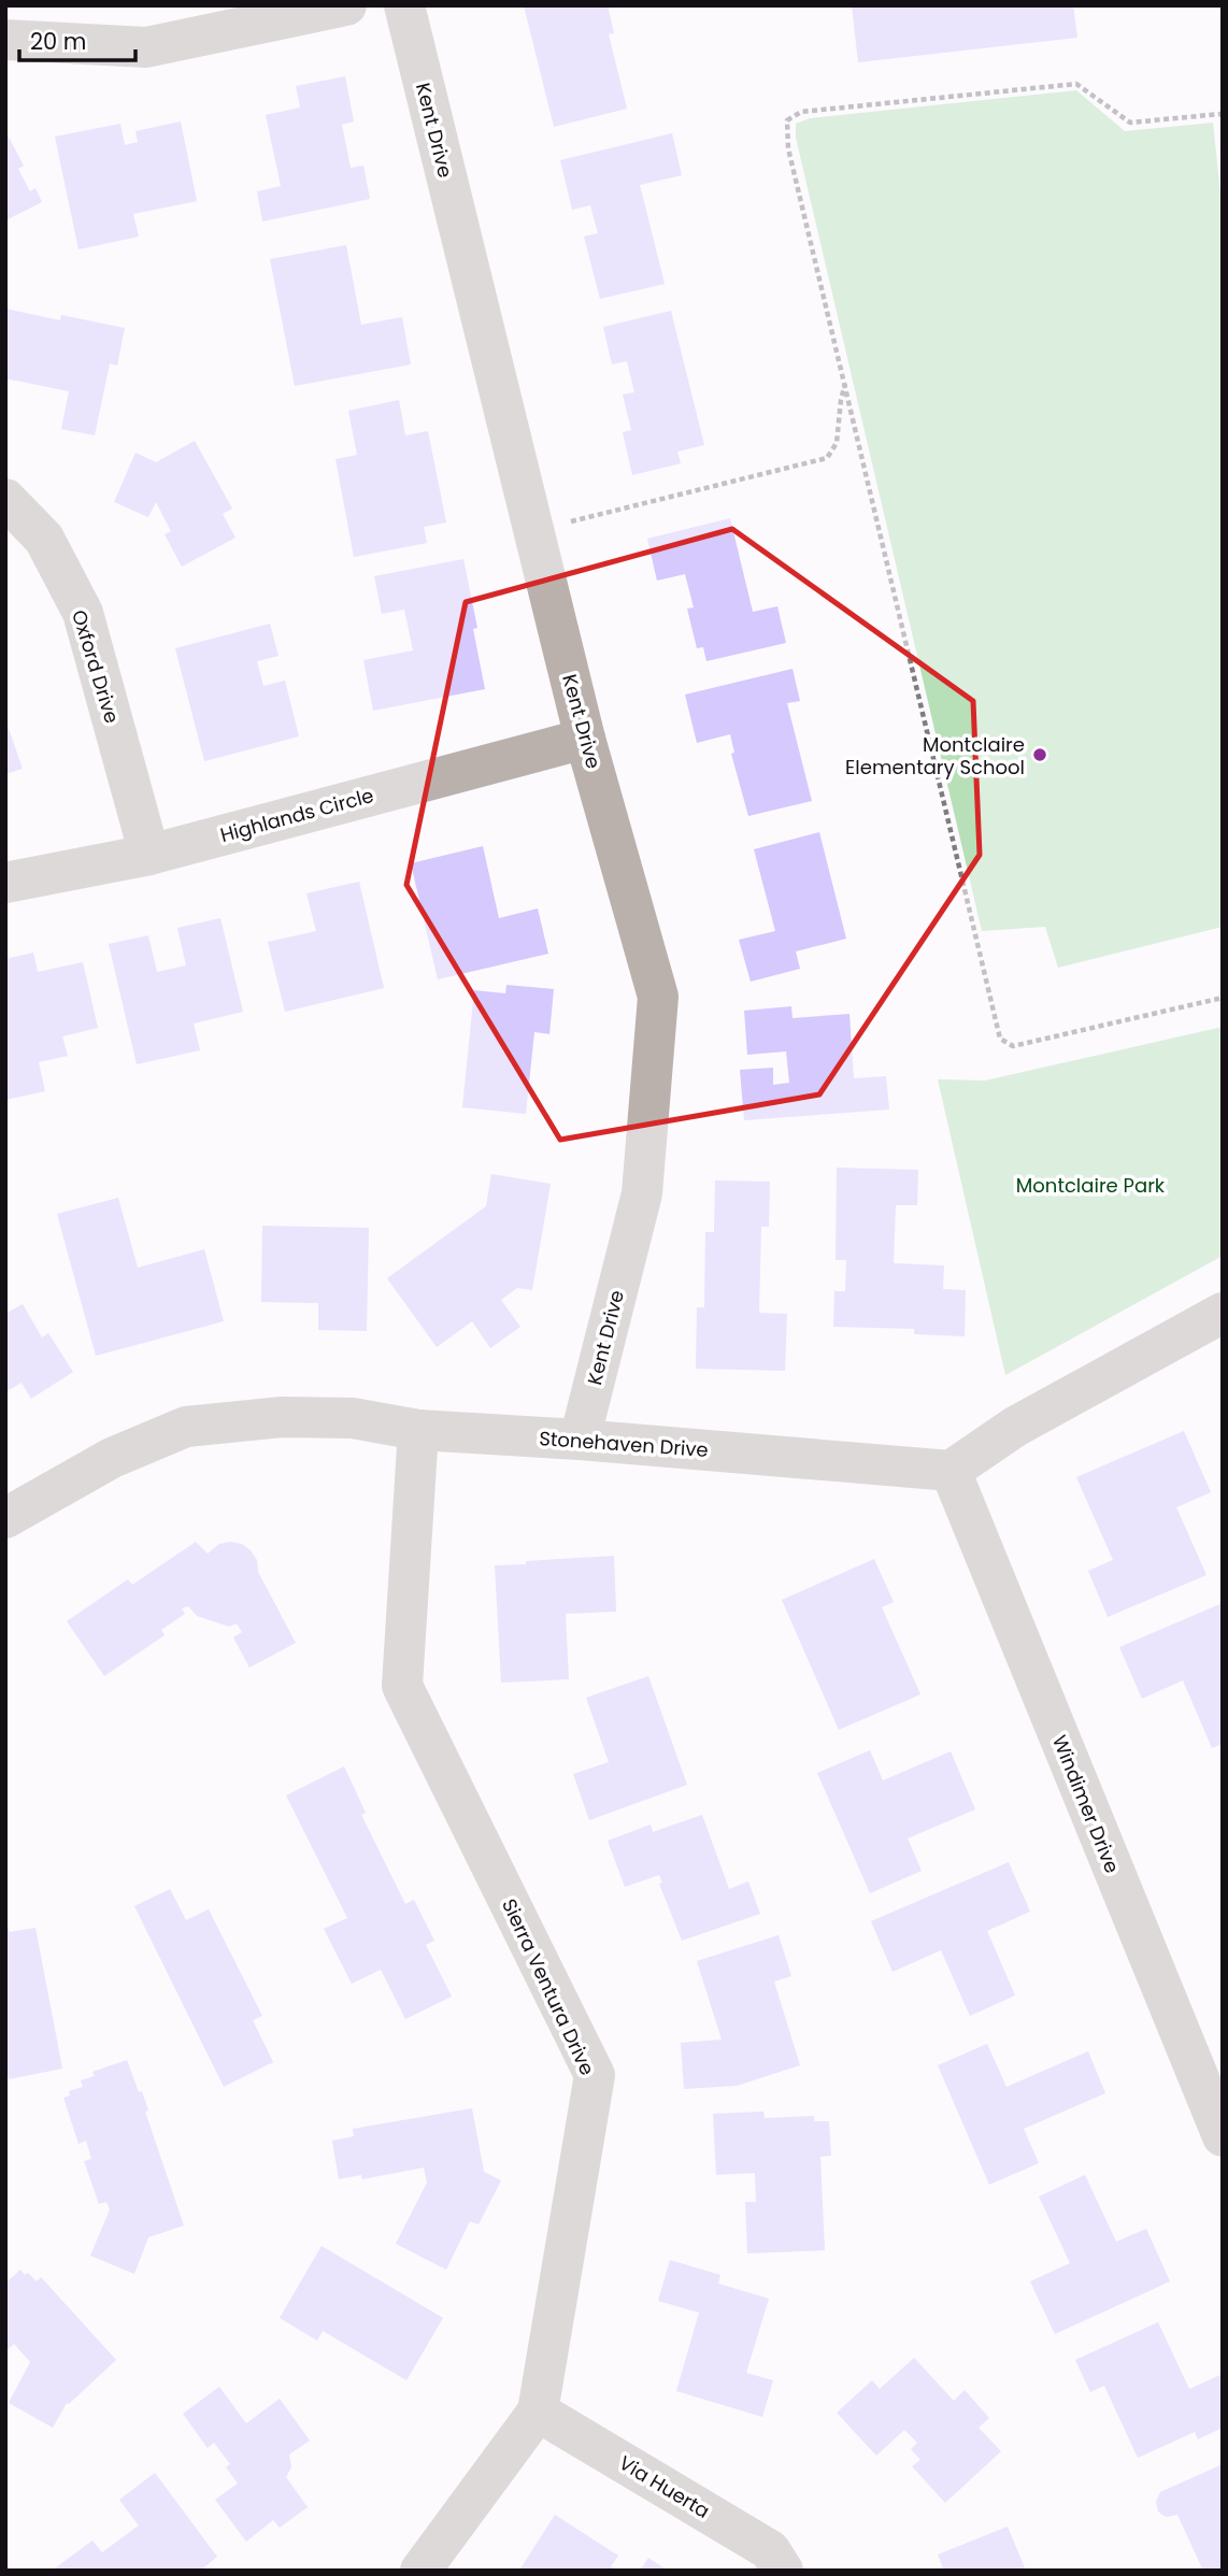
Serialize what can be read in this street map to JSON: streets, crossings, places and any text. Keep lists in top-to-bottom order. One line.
{"streets":{"street":["Kent Drive","Oxford Drive","Highlands Circle","Stonehaven Drive","Windimer Drive","Sierra Ventura Drive","Via Huerta"]},"crossings":[["Kent Drive","Highlands Circle"],["Kent Drive","Stonehaven Drive"],["Oxford Drive","Highlands Circle"],["Stonehaven Drive","Windimer Drive"],["Stonehaven Drive","Sierra Ventura Drive"],["Sierra Ventura Drive","Via Huerta"]],"parks":["Montclaire Park"],"places":["Montclaire Elementary School"],"scale_bar":"20 m"}
